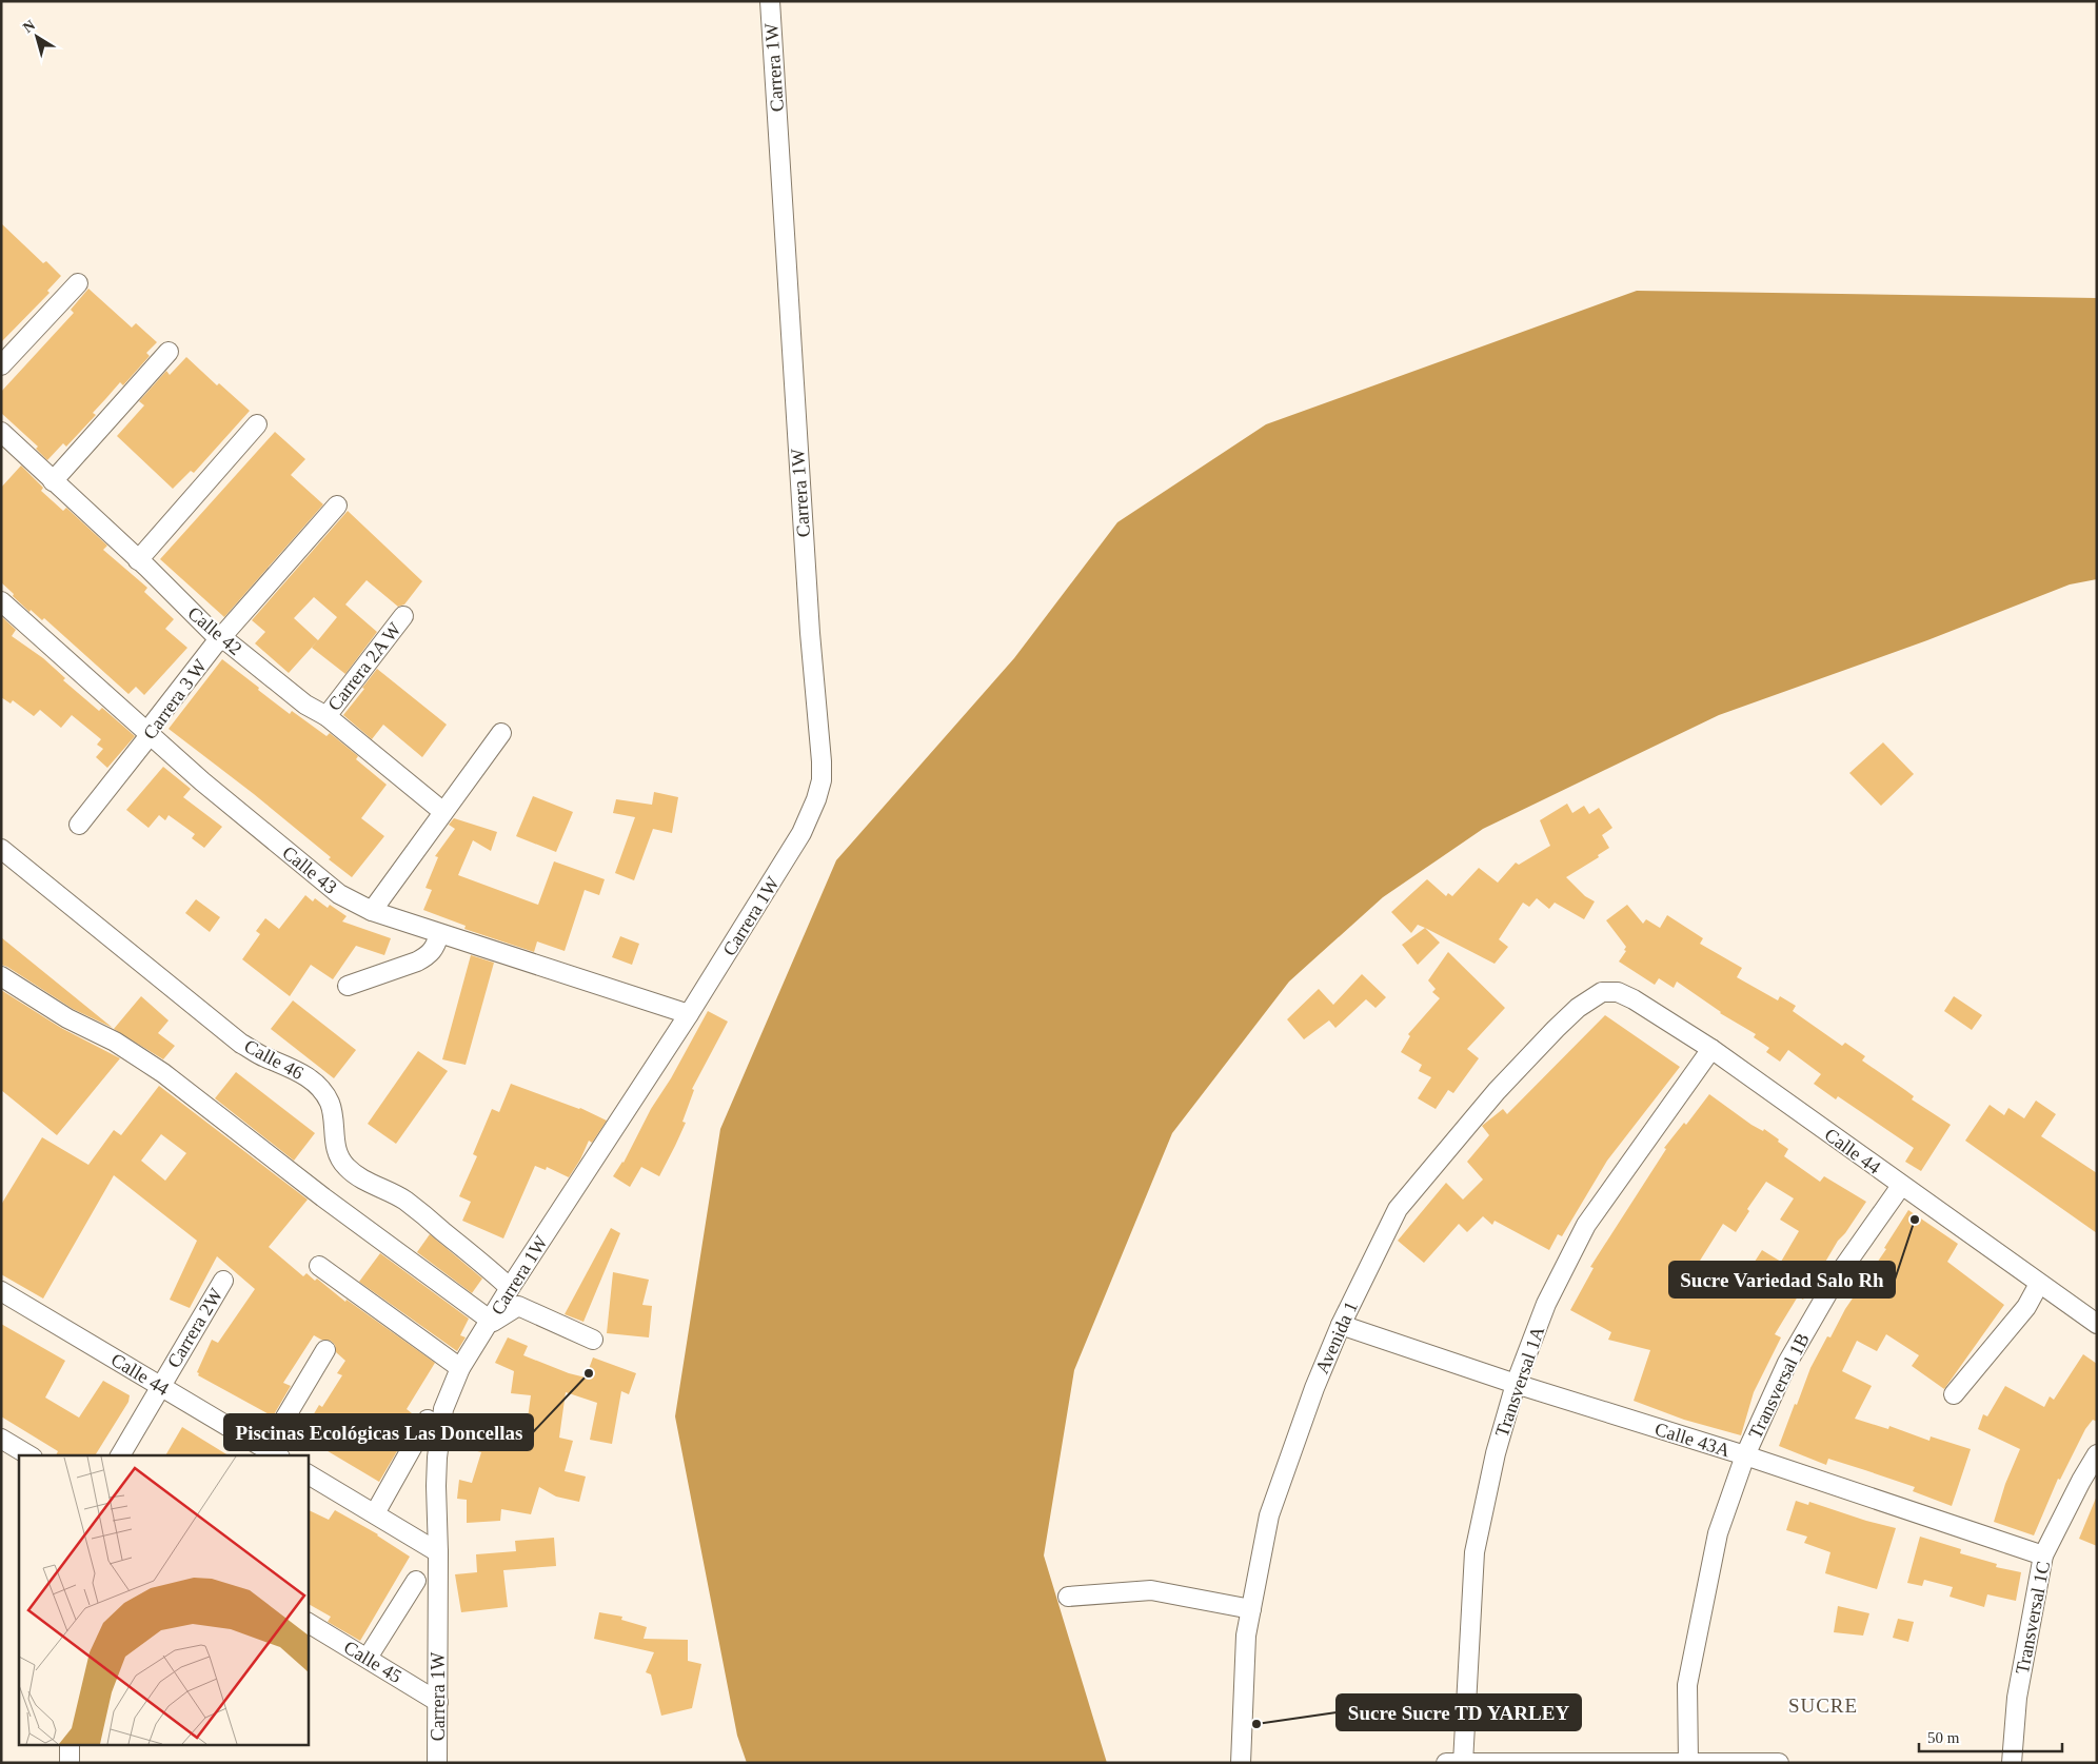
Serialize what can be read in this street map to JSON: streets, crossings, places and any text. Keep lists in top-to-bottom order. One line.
{"streets":{"street":["Carrera 1W","Calle 42","Carrera 2A W","Carrera 3 W","Calle 43","Calle 46","Calle 44","Carrera 2W","Avenida 1","Transversal 1A","Transversal 1B","Calle 43A","Transversal 1C","Calle 45"]},"crossings":[["Carrera 1W","Calle 43"],["Carrera 1W","Calle 46"],["Carrera 1W","Calle 45"],["Calle 42","Carrera 2A W"],["Calle 42","Carrera 3 W"],["Carrera 3 W","Calle 43"],["Calle 44","Carrera 2W"],["Calle 44","Avenida 1"],["Calle 44","Transversal 1A"],["Calle 44","Transversal 1B"],["Avenida 1","Calle 43A"],["Transversal 1A","Calle 43A"],["Transversal 1B","Calle 43A"],["Calle 43A","Transversal 1C"]],"districts":["SUCRE"],"places":["Sucre Variedad Salo Rh","Piscinas Ecológicas Las Doncellas","Sucre Sucre TD YARLEY"],"scale_bar":"50 m","north":"top left"}
